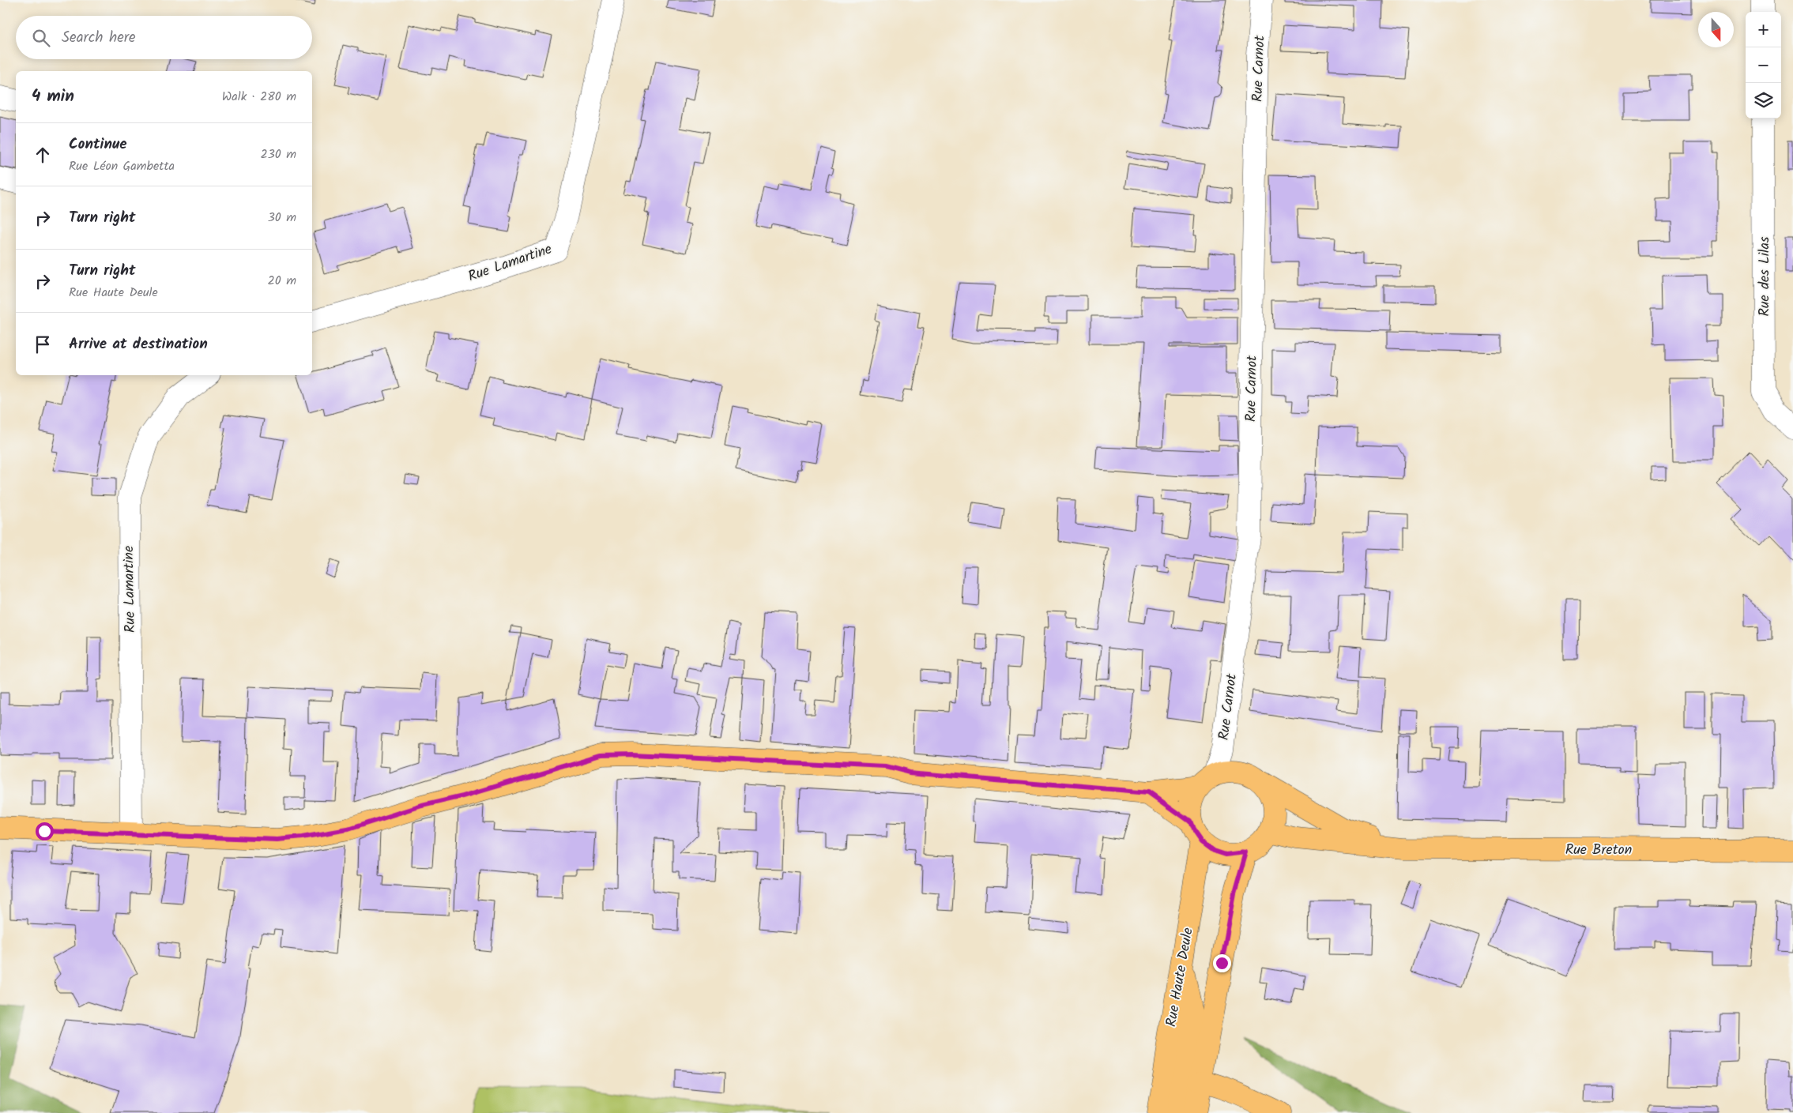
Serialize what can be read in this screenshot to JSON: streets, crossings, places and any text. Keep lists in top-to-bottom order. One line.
{"streets":{"main road":["Rue Breton","Rue Haute Deule"],"street":["Rue Carnot","Rue Lamartine","Rue des Lilas"]},"crossings":[["Rue Carnot","Rue Breton"],["Rue Carnot","Rue Haute Deule"],["Rue Breton","Rue Haute Deule"]],"north":"bottom","page":{"map_buttons":["+","−"],"search":"Search here","heading":["4 min","Walk · 280 m"],"list":[["Continue","Rue Léon Gambetta","230 m"],["Turn right","30 m"],["Turn right","Rue Haute Deule","20 m"],"Arrive at destination"]}}
